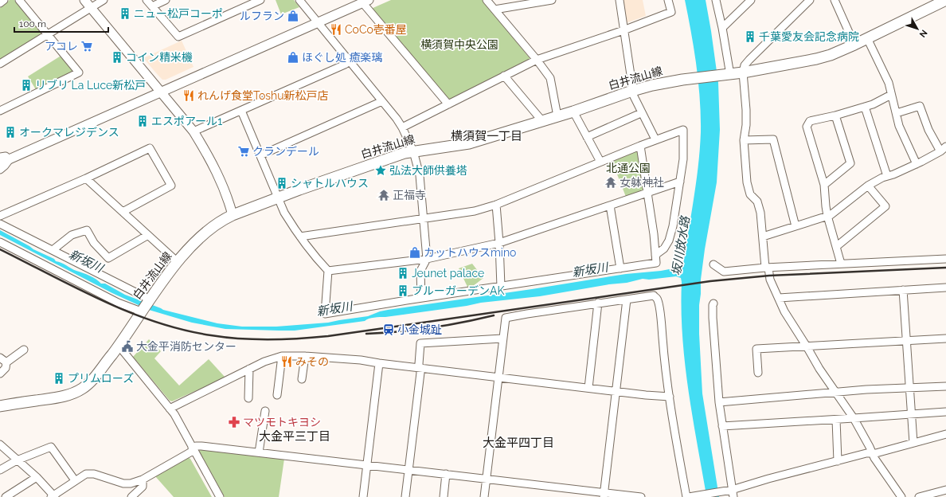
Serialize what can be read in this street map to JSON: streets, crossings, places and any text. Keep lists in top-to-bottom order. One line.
{"streets":{"main road":["白井流山線"]},"districts":["横須賀一丁目","大金平三丁目","大金平四丁目"],"water":["坂川放水路","新坂川"],"parks":["横須賀中央公園","北通公園"],"places":{"building":["ニュー松戸コーポ","千葉愛友会記念病院","コイン精米機","リブリ La Luce新松戸","エスポアール1","オークマレジデンス","シャトルハウス","Jeunet palace","ブルーガーデンAK","プリムローズ"],"shop":["ルフラン","ほぐし処 癒楽璃","カットハウスmino"],"restaurant":["CoCo壱番屋","れんげ食堂Toshu新松戸店","みその"],"supermarket":["アコレ","クランデール"],"place":["弘法大師供養塔"],"temple":["女躰神社","正福寺"],"station":["小金城趾"],"public building":["大金平消防センター"],"pharmacy":["マツモトキヨシ"]},"scale_bar":"100 m","north":"bottom right"}
